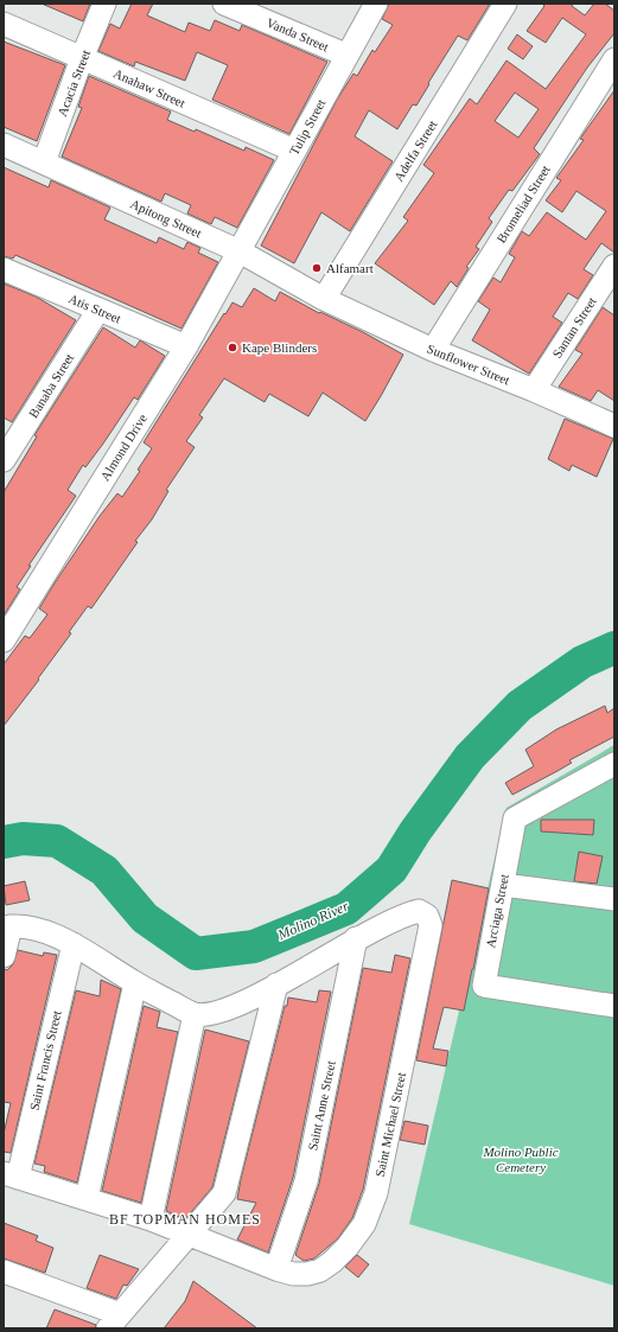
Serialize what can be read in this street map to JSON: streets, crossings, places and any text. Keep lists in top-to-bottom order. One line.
{"streets":{"street":["Vanda Street","Acacia Street","Anahaw Street","Tulip Street","Adelfa Street","Bromeliad Street","Apitong Street","Atis Street","Santan Street","Sunflower Street","Banaba Street","Almond Drive","Arciaga Street","Saint Francis Street","Saint Anne Street","Saint Michael Street"]},"crossings":[["Vanda Street","Tulip Street"],["Acacia Street","Anahaw Street"],["Acacia Street","Apitong Street"],["Anahaw Street","Tulip Street"],["Tulip Street","Apitong Street"],["Tulip Street","Almond Drive"],["Adelfa Street","Apitong Street"],["Adelfa Street","Sunflower Street"],["Bromeliad Street","Sunflower Street"],["Apitong Street","Sunflower Street"],["Apitong Street","Almond Drive"],["Atis Street","Banaba Street"],["Atis Street","Almond Drive"],["Santan Street","Sunflower Street"],["Saint Francis Street","Saint Michael Street"],["Saint Anne Street","Saint Michael Street"]],"districts":["BF TOPMAN HOMES"],"water":["Molino River"],"parks":["Molino Public Cemetery"],"places":["Alfamart","Kape Blinders"]}
